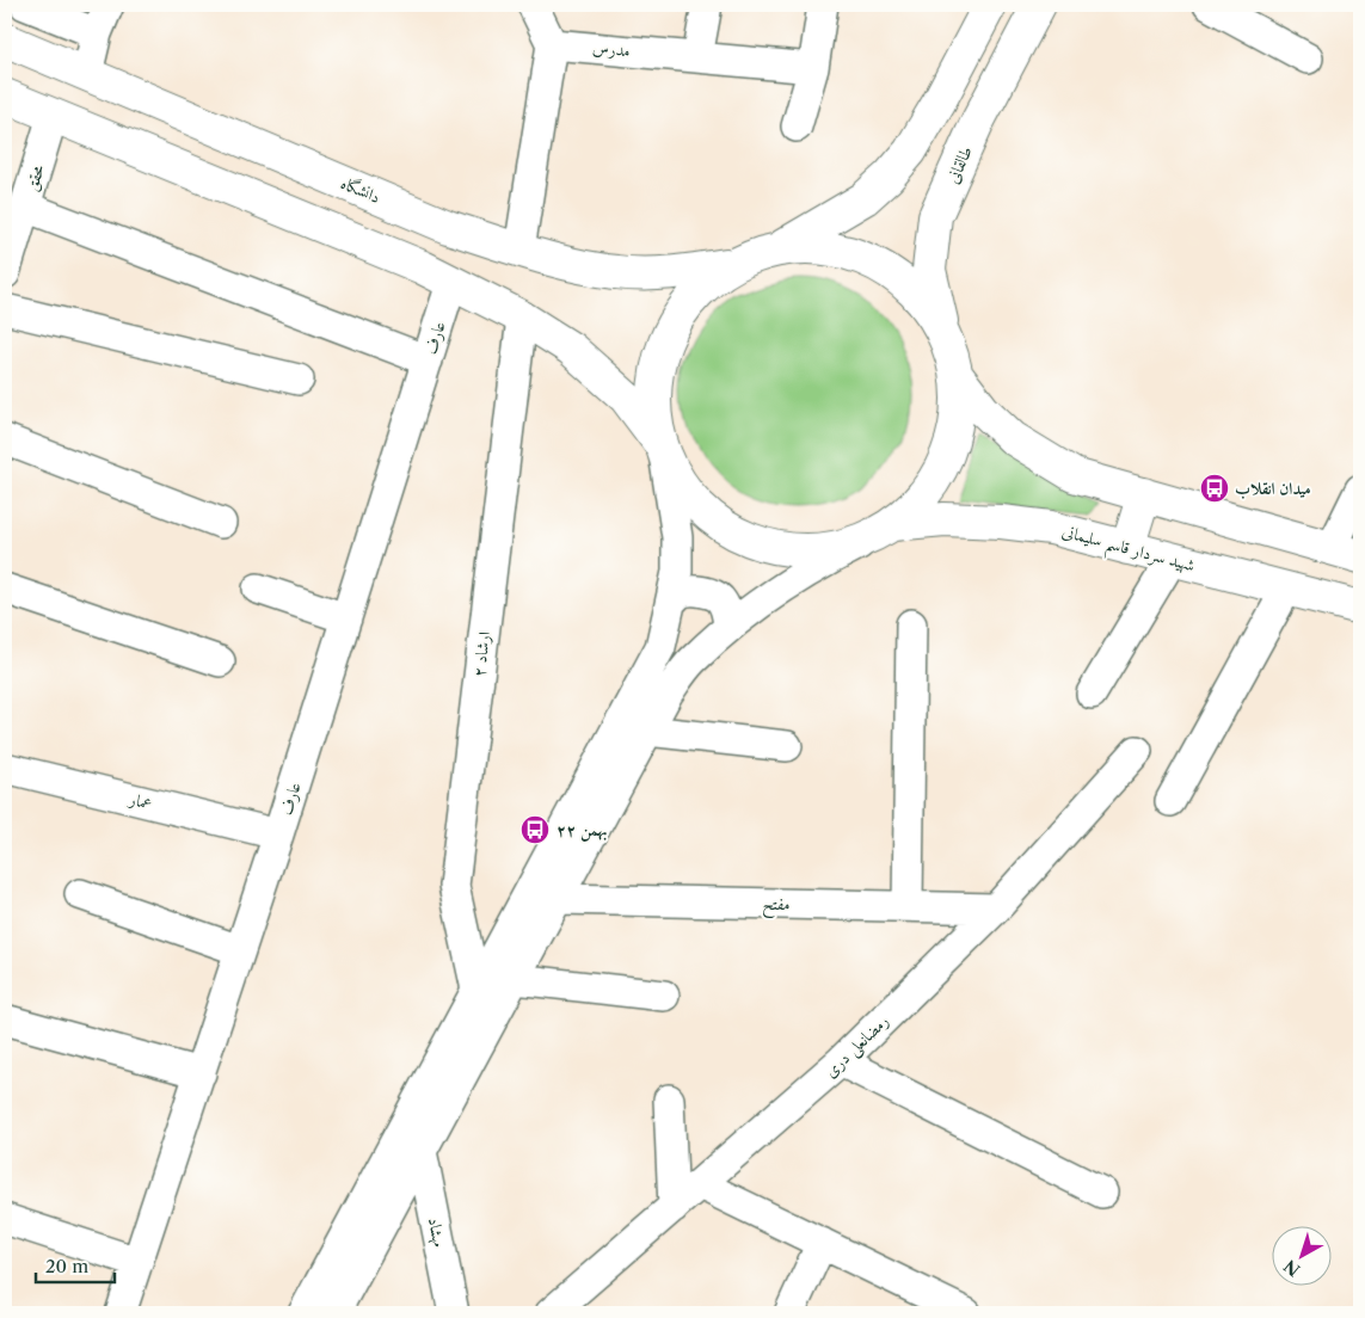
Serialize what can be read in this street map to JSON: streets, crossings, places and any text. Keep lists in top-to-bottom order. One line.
{"streets":{"main road":["طالقانی","دانشگاه","شهید سردار قاسم سلیمانی"],"street":["مدرس","محقق","عارف","ارشاد ۲","عمار","مفتح","رمضانعلی دری","مهشاد"]},"crossings":[["عارف","عمار"],["مفتح","رمضانعلی دری"]],"places":{"bus stop":["میدان انقلاب","۲۲ بهمن"]},"scale_bar":"20 m","north":"bottom left"}
